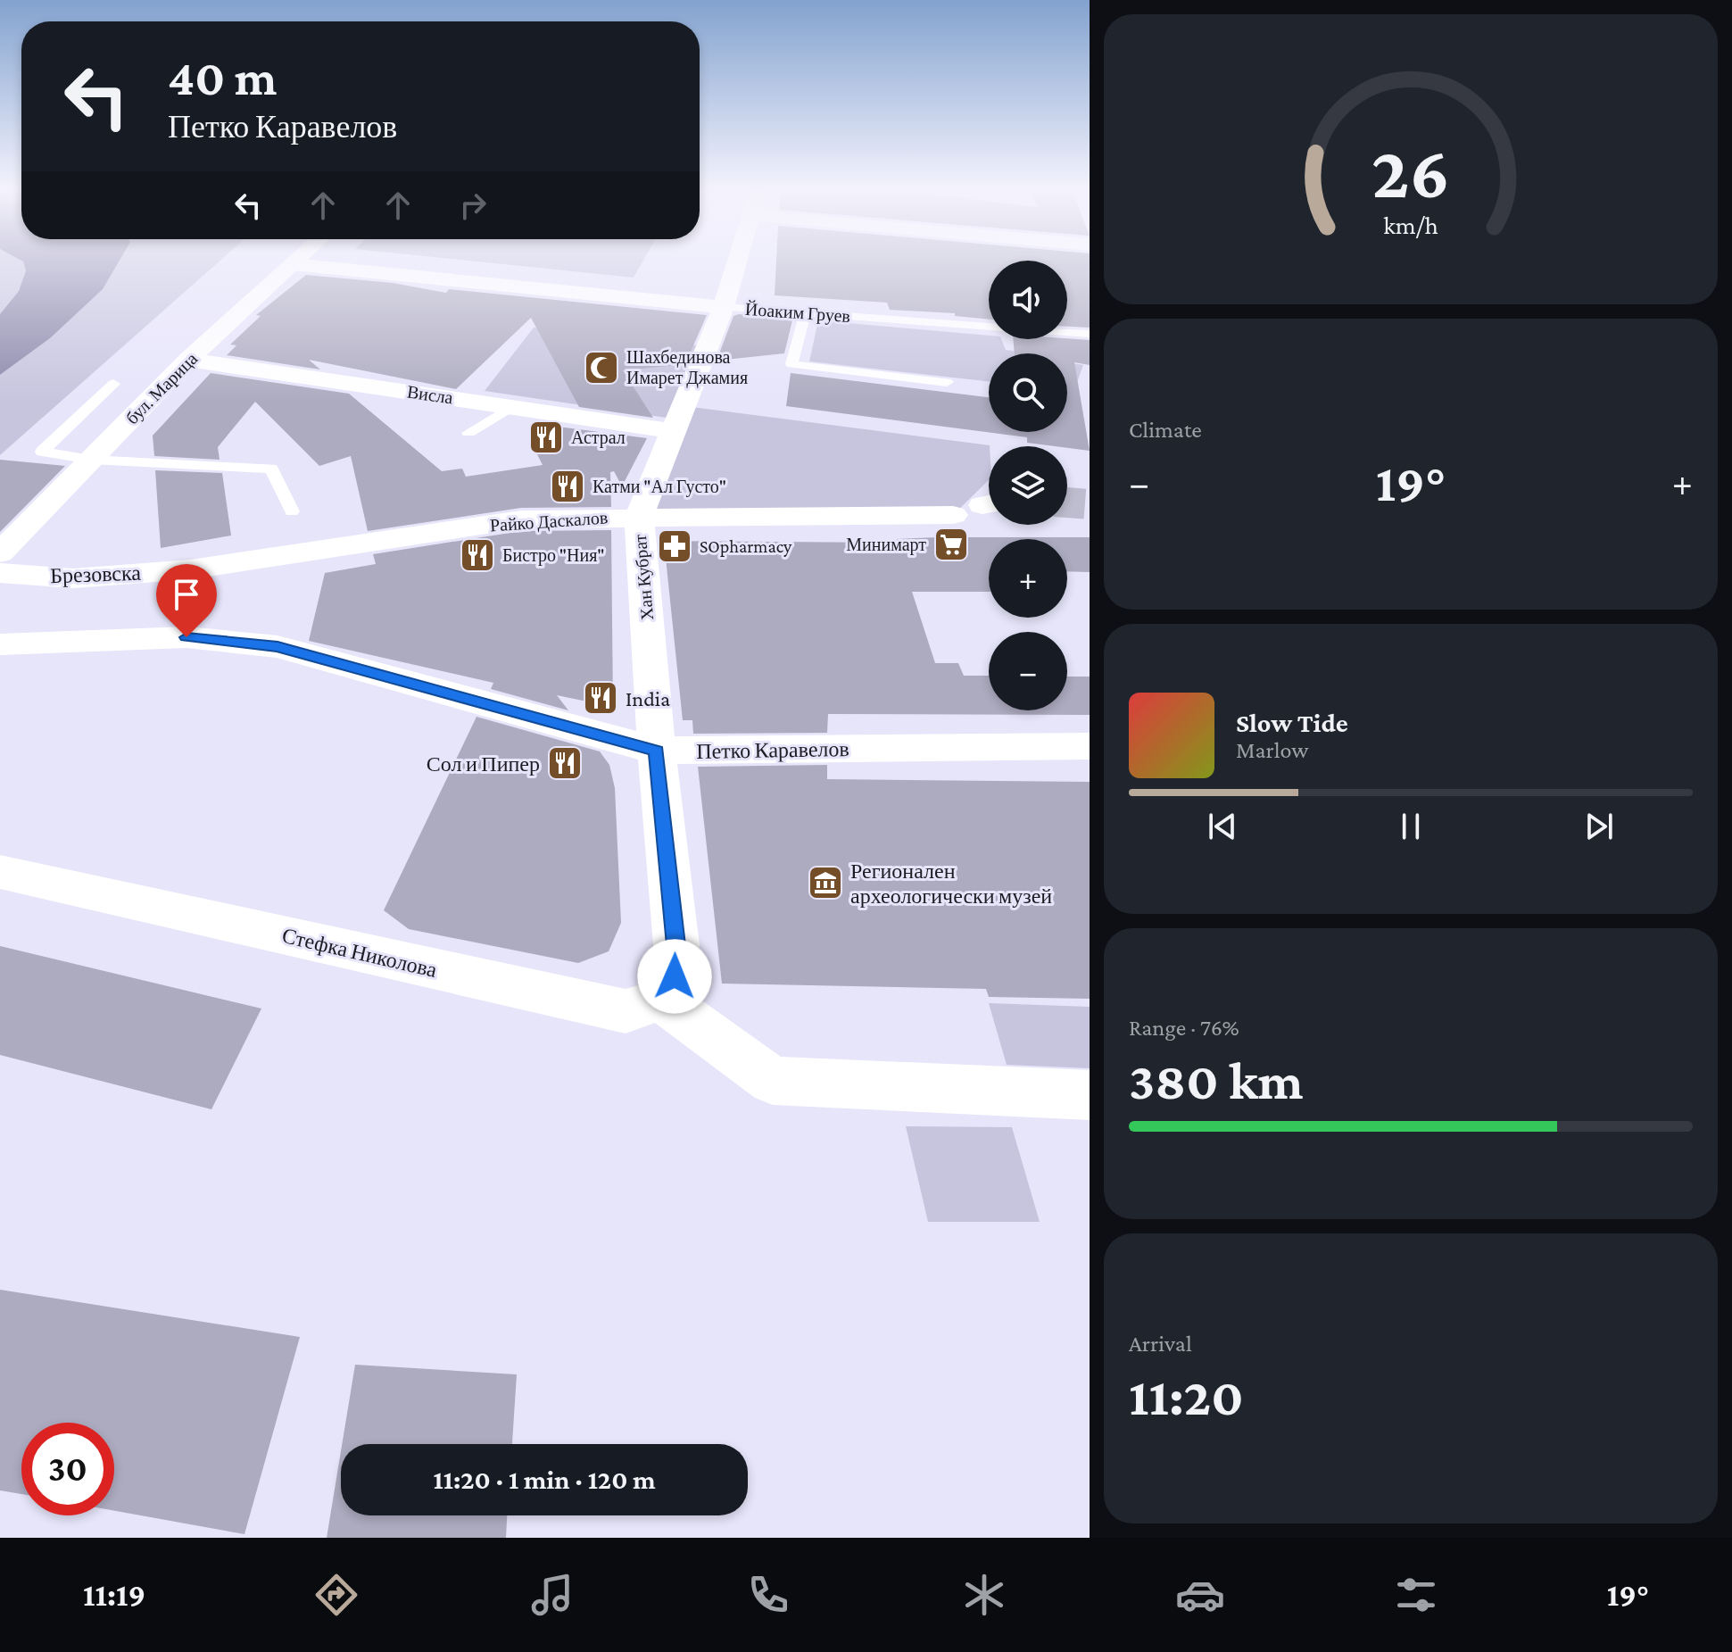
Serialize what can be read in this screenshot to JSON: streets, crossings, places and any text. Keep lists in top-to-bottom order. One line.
{"streets":{"street":["Йоаким Груев","бул. Марица","Висла","Райко Даскалов","Брезовска","Хан Кубрат","Петко Каравелов","Стефка Николова"]},"crossings":[["Йоаким Груев","бул. Марица"],["Йоаким Груев","Хан Кубрат"],["бул. Марица","Висла"],["Висла","Хан Кубрат"],["Райко Даскалов","Брезовска"],["Райко Даскалов","Хан Кубрат"],["Хан Кубрат","Петко Каравелов"],["Хан Кубрат","Стефка Николова"]],"places":{"mosque":["Шахбединова Имарет Джамия"],"restaurant":["Астрал","Катми \"Ал Густо\"","Бистро \"Ния\"","India","Сол и Пипер"],"supermarket":["Минимарт"],"pharmacy":["SOpharmacy"],"museum":["Регионален археологически музей"]},"page":{"turn":["40 m","Петко Каравелов"],"map_buttons":["+","−"],"tile":["Climate",["Range · 76%","380 km"],["Arrival","11:20"]],"heat":["−","19°","+"],"song":["Slow Tide","Marlow"],"limit":"30","trip":"11:20 · 1 min · 120 m","tabs":["11:19","19°"],"gauge":["26","km/h"]}}
